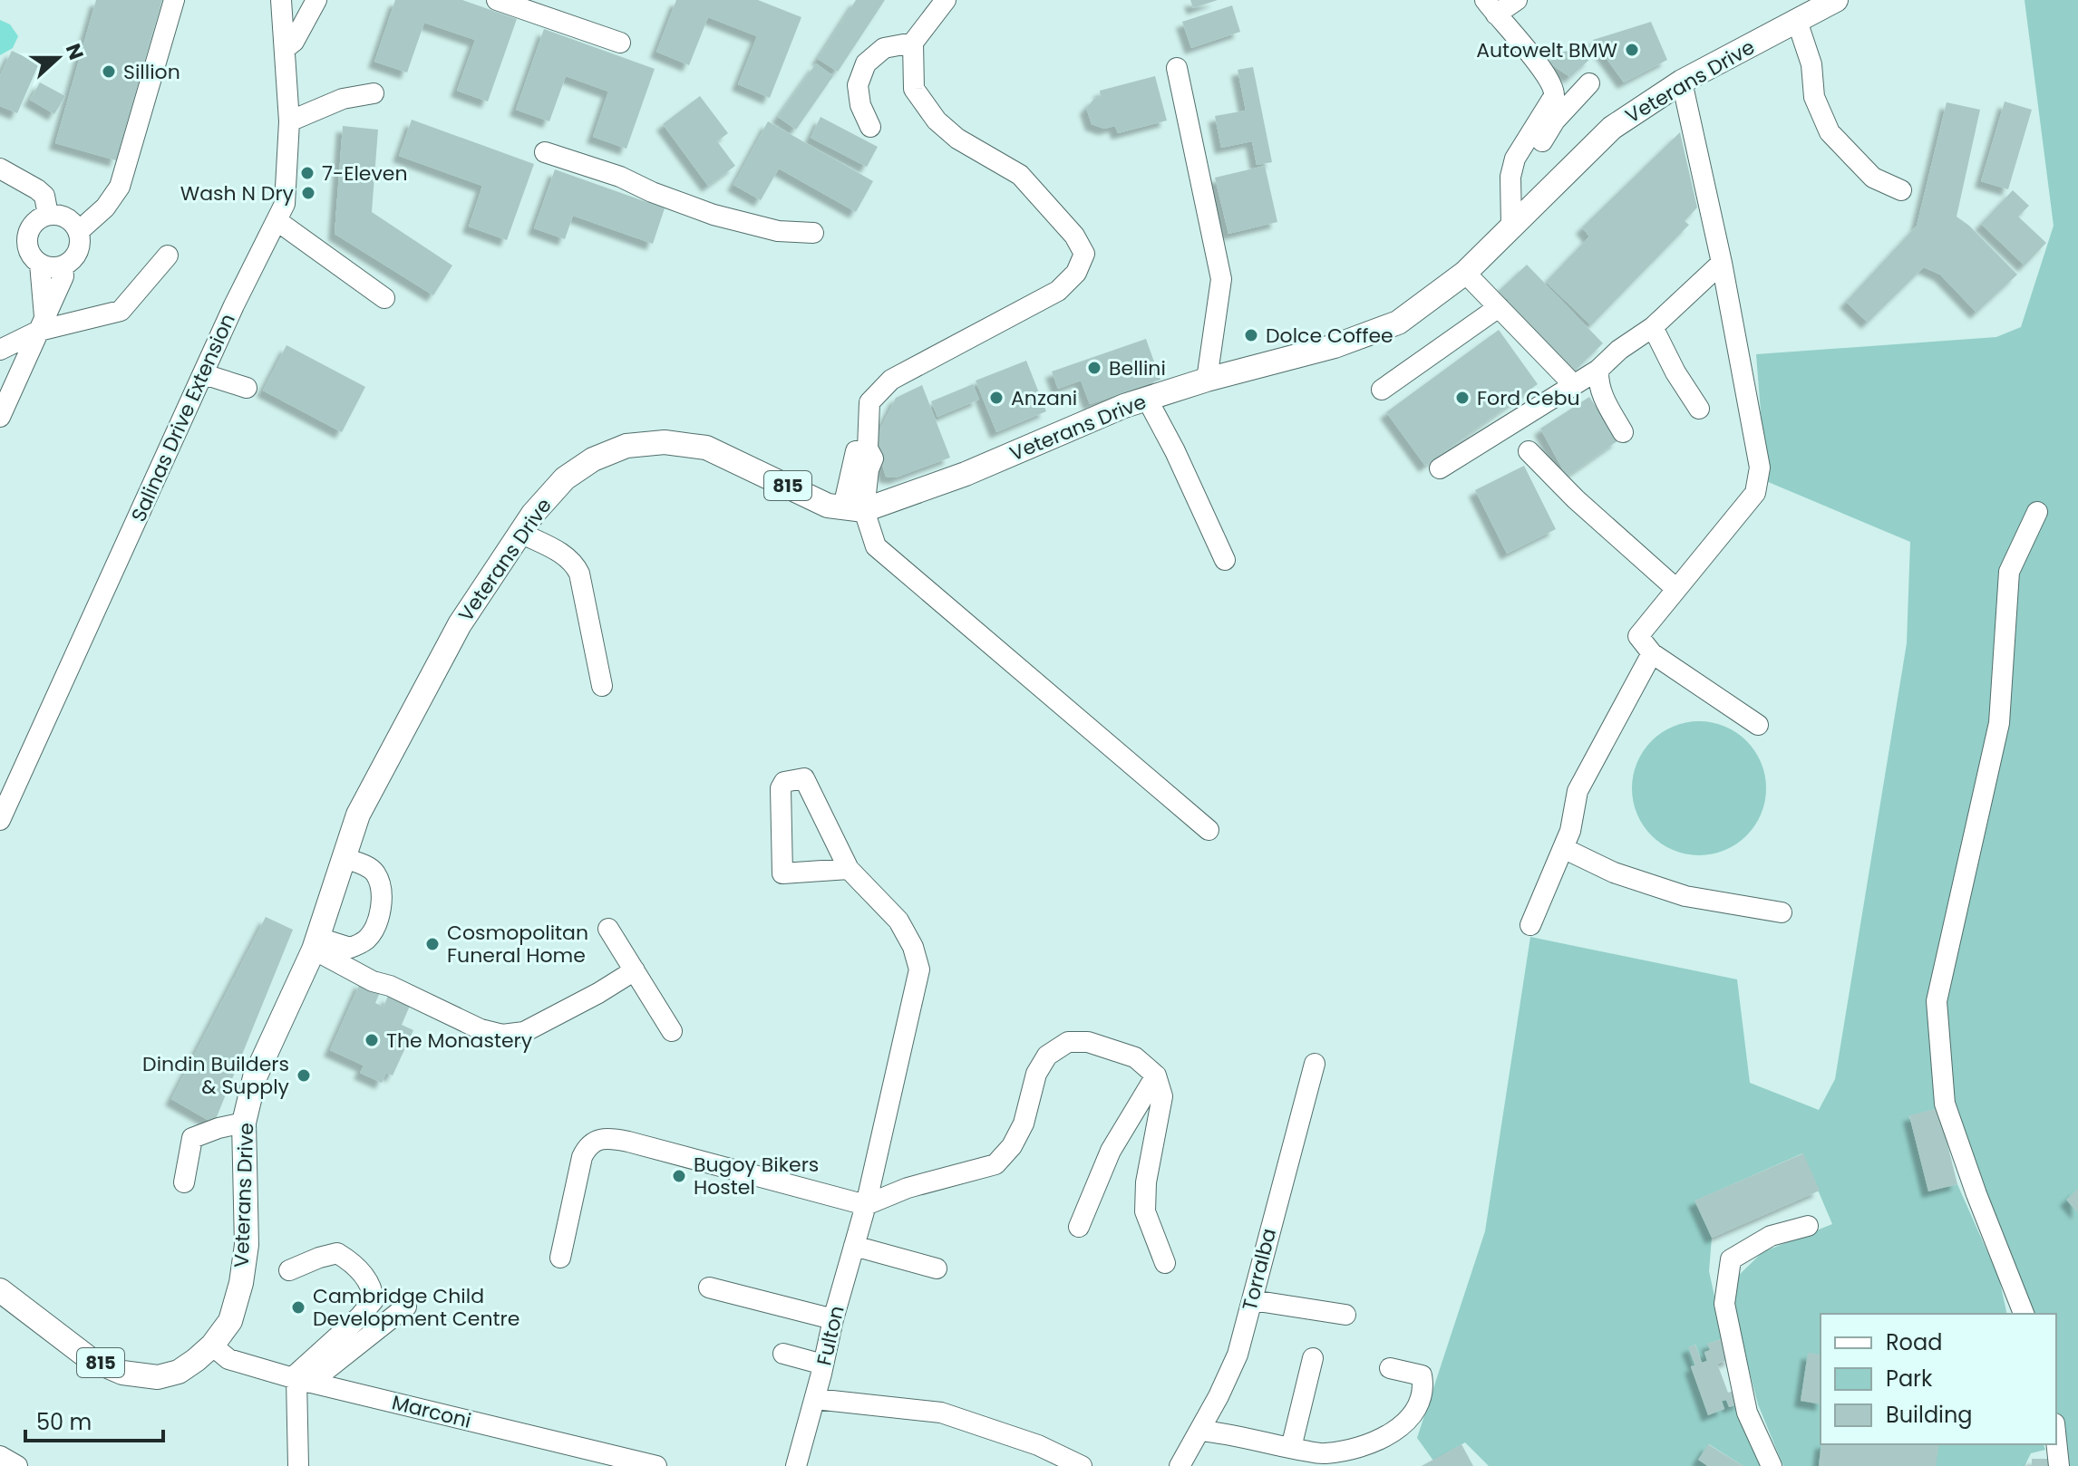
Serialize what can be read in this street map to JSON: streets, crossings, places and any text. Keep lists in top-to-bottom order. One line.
{"streets":{"main road":["Veterans Drive","815"],"street":["Salinas Drive Extension","Torralba","Fulton","Marconi"]},"crossings":[["Veterans Drive","Marconi"]],"places":["Autowelt BMW","Sillion","7-Eleven","Wash N Dry","Dolce Coffee","Bellini","Anzani","Ford Cebu","Cosmopolitan Funeral Home","The Monastery","Dindin Builders & Supply","Bugoy Bikers Hostel","Cambridge Child Development Centre"],"legend":["Road","Park","Building"],"scale_bar":"50 m","north":"right"}
